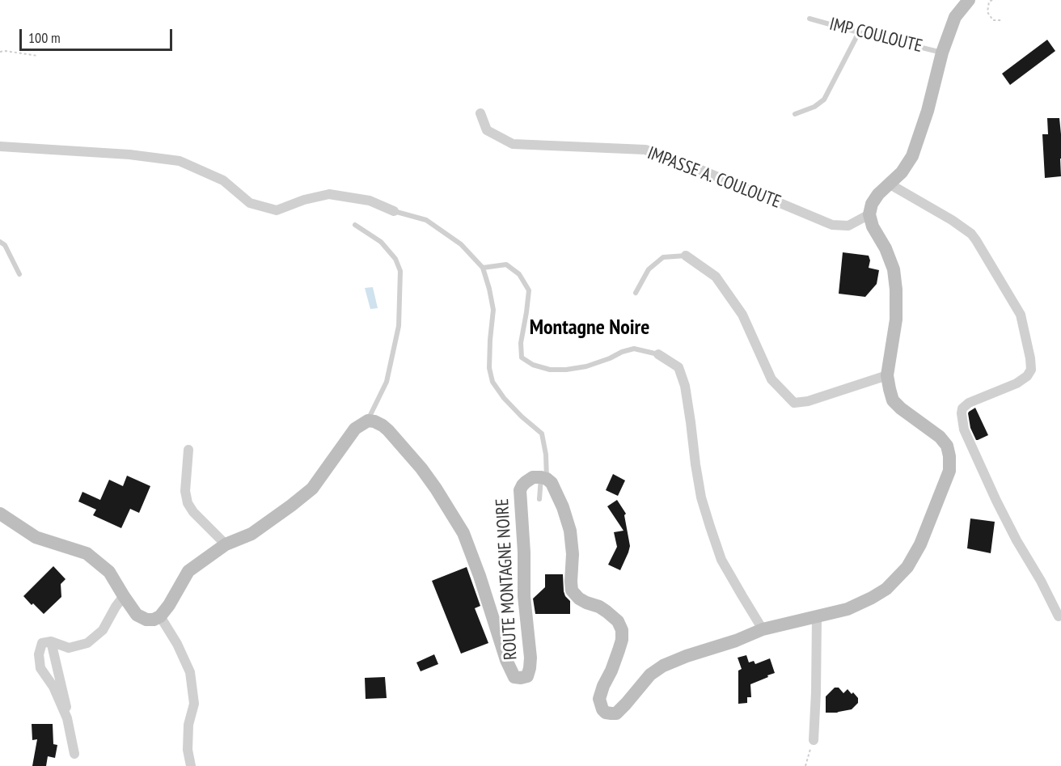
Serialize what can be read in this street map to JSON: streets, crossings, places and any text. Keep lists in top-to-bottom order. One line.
{"streets":{"street":["IMPASSE A. COULOUTE","ROUTE MONTAGNE NOIRE"],"lane":["IMP COULOUTE"]},"districts":["Montagne Noire"],"scale_bar":"100 m"}
